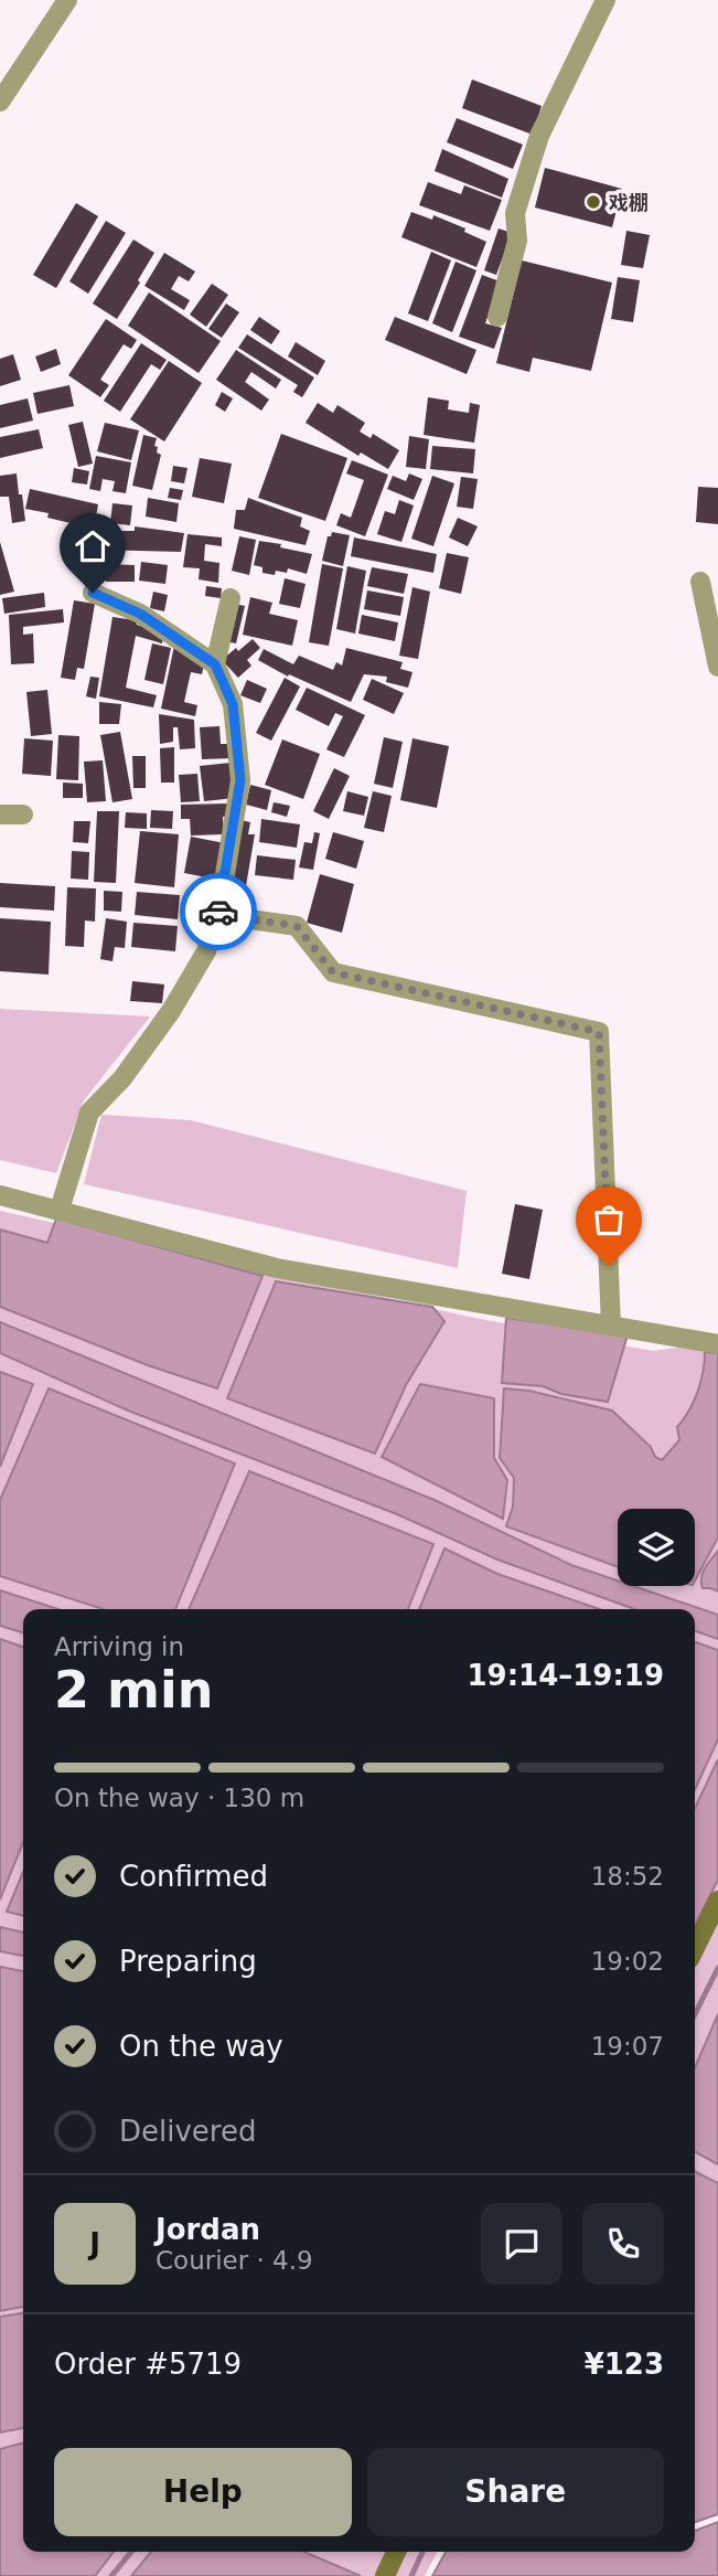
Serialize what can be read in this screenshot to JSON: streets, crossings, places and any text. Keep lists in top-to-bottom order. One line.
{"places":["戏棚"],"page":{"heading":["2 min","Arriving in","19:14–19:19"],"panel":["Jordan","Courier · 4.9","Order #5719","¥123"],"bar":"On the way · 130 m","list":[["Confirmed","18:52"],["Preparing","19:02"],["On the way","19:07"],"Delivered"],"round":"J","buttons":["Help","Share"]}}
